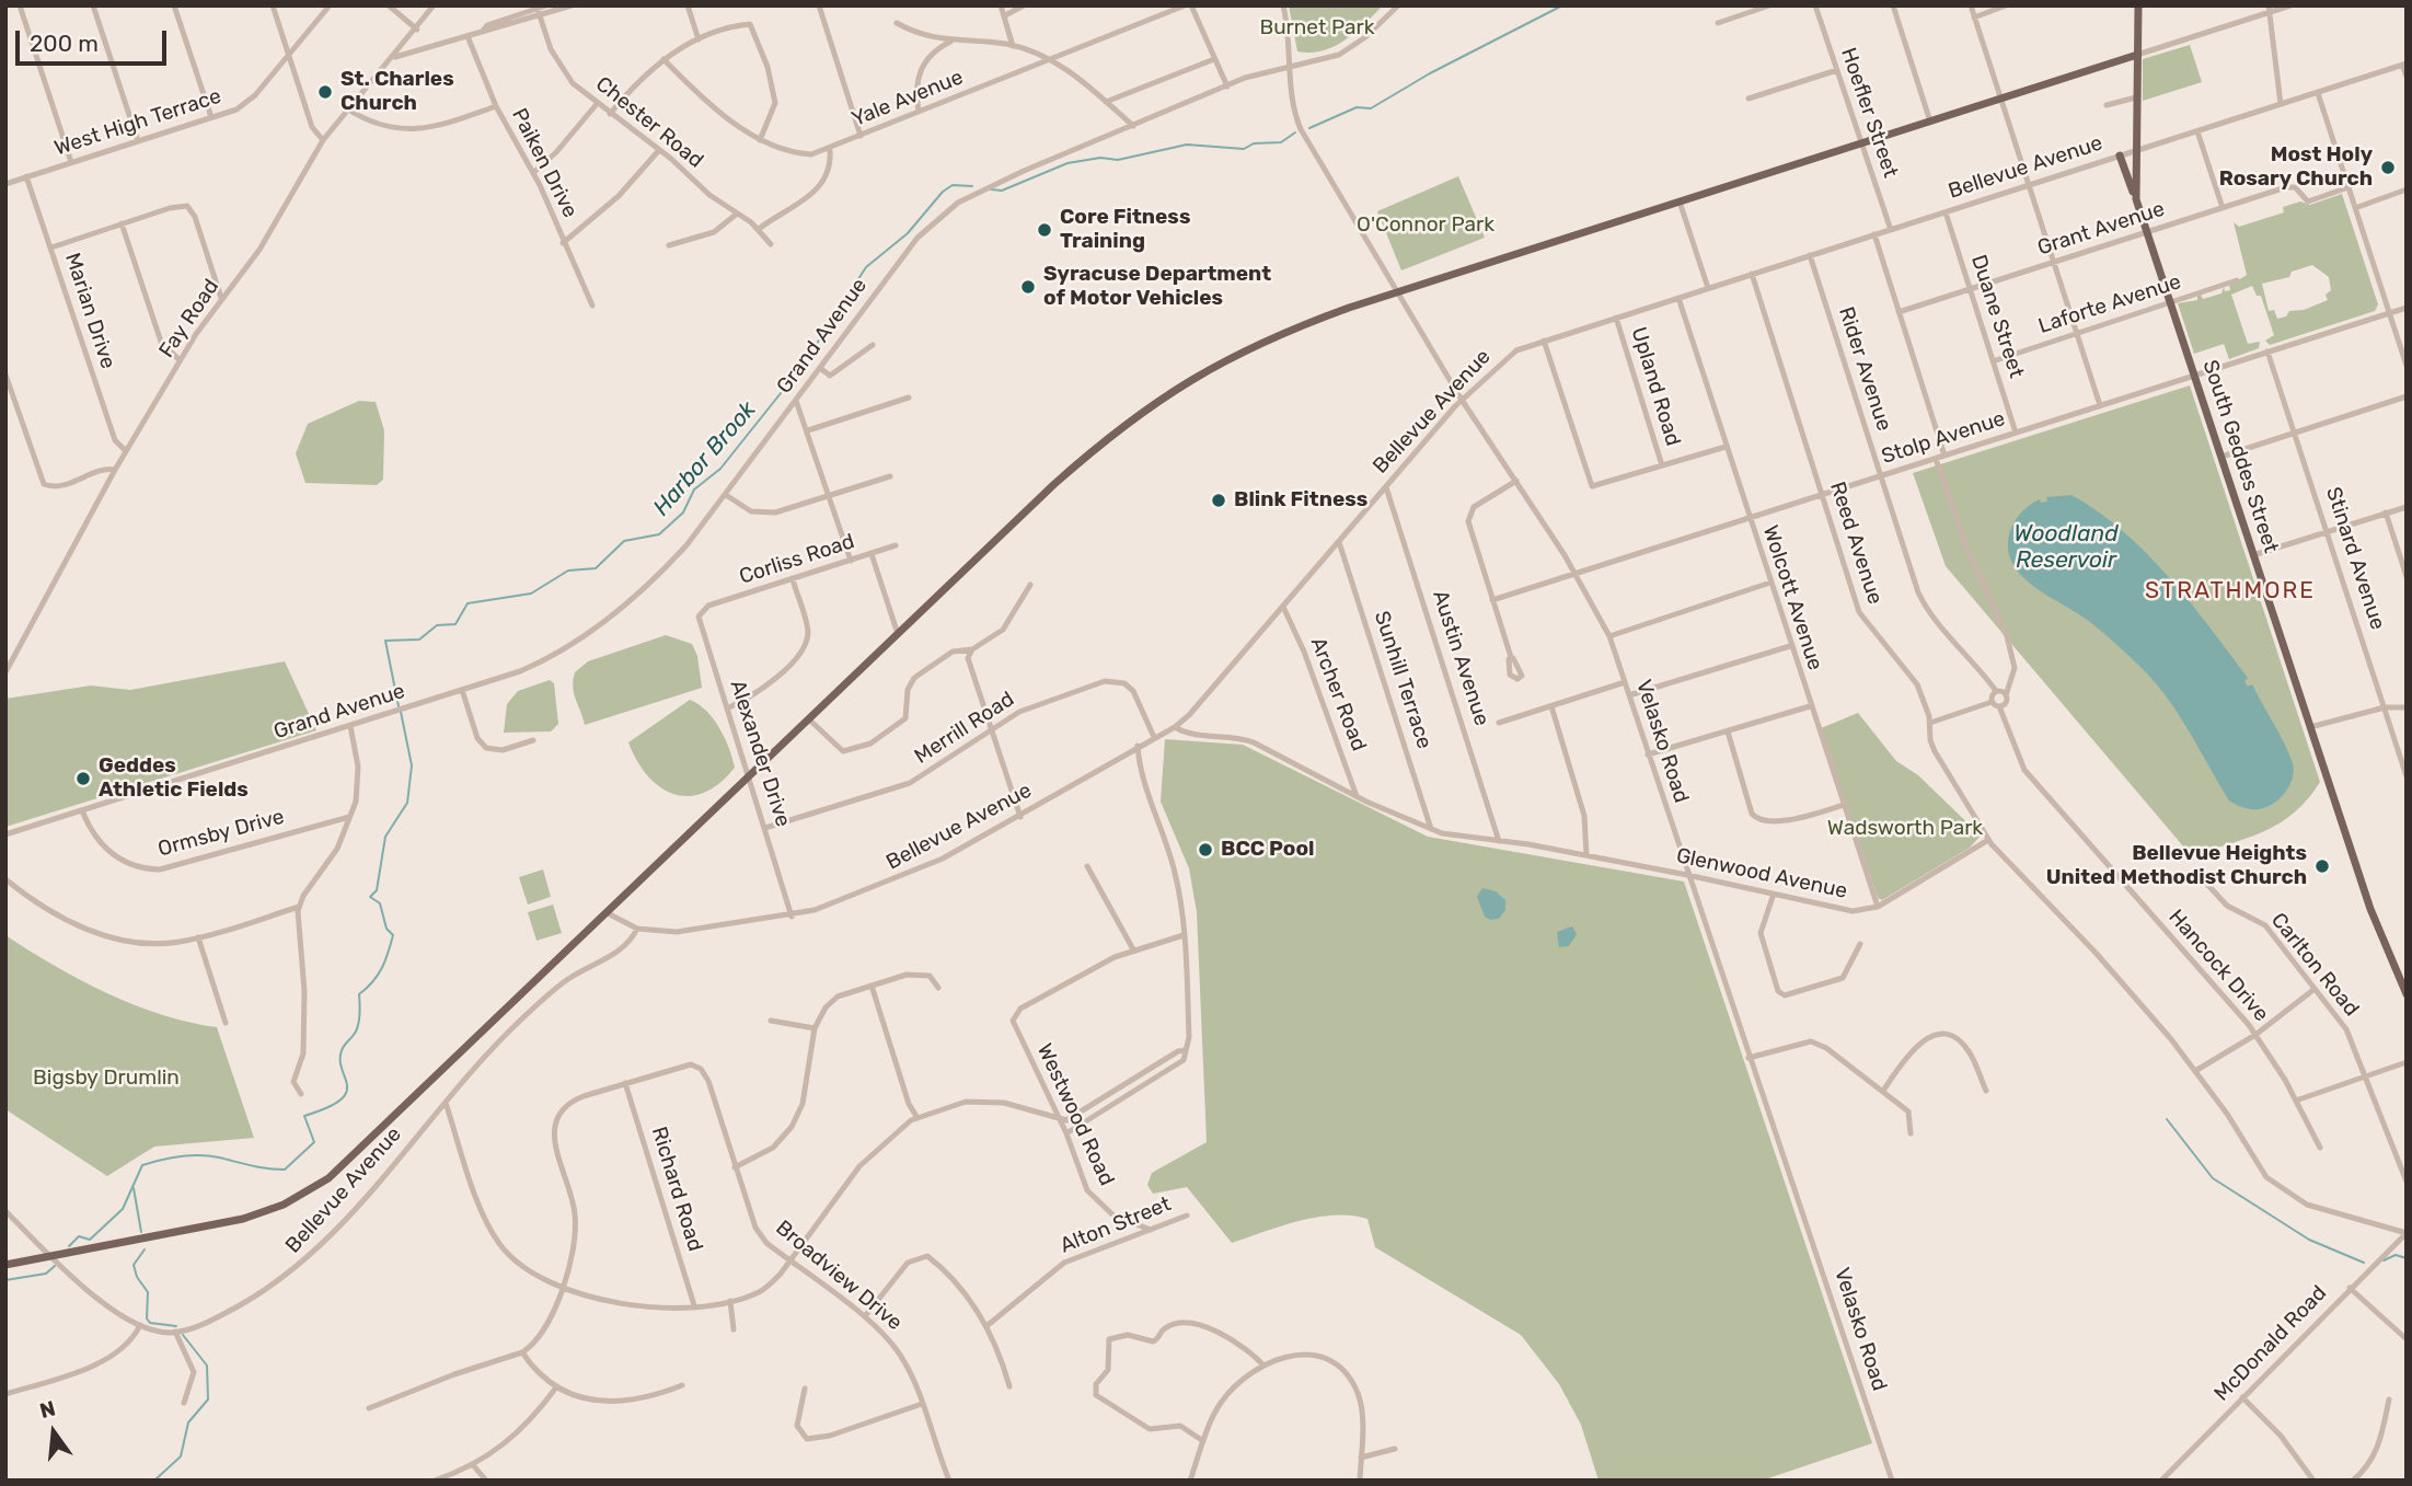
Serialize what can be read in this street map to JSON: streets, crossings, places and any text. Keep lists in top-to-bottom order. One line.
{"streets":{"main road":["South Geddes Street"],"street":["Yale Avenue","Hoefler Street","West High Terrace","Chester Road","Paiken Drive","Bellevue Avenue","Grant Avenue","Laforte Avenue","Marian Drive","Duane Street","Fay Road","Grand Avenue","Rider Avenue","Upland Road","Stolp Avenue","Reed Avenue","Stinard Avenue","Corliss Road","Wolcott Avenue","Austin Avenue","Sunhill Terrace","Archer Road","Merrill Road","Velasko Road","Alexander Drive","Ormsby Drive","Glenwood Avenue","Carlton Road","Hancock Drive","Westwood Road","Richard Road","Alton Street","Broadview Drive","McDonald Road"]},"crossings":[["Hoefler Street","Bellevue Avenue"],["West High Terrace","Marian Drive"],["Bellevue Avenue","Duane Street"],["Bellevue Avenue","Rider Avenue"],["Bellevue Avenue","Upland Road"],["Bellevue Avenue","South Geddes Street"],["Bellevue Avenue","Reed Avenue"],["Bellevue Avenue","Wolcott Avenue"],["Bellevue Avenue","Austin Avenue"],["Bellevue Avenue","Sunhill Terrace"],["Bellevue Avenue","Archer Road"],["Bellevue Avenue","Merrill Road"],["Bellevue Avenue","Velasko Road"],["Bellevue Avenue","Alexander Drive"],["Bellevue Avenue","Glenwood Avenue"],["Grant Avenue","Duane Street"],["Grant Avenue","South Geddes Street"],["Laforte Avenue","Duane Street"],["Laforte Avenue","South Geddes Street"],["Marian Drive","Fay Road"],["Duane Street","Stolp Avenue"],["Grand Avenue","Velasko Road"],["Grand Avenue","Ormsby Drive"],["Rider Avenue","Stolp Avenue"],["Stolp Avenue","South Geddes Street"],["Stolp Avenue","Reed Avenue"],["Stolp Avenue","Stinard Avenue"],["Stolp Avenue","Wolcott Avenue"],["Stolp Avenue","Velasko Road"],["Reed Avenue","Glenwood Avenue"],["Corliss Road","Alexander Drive"],["Wolcott Avenue","Glenwood Avenue"],["Austin Avenue","Glenwood Avenue"],["Sunhill Terrace","Glenwood Avenue"],["Archer Road","Glenwood Avenue"],["Merrill Road","Alexander Drive"],["Velasko Road","Glenwood Avenue"],["Westwood Road","Alton Street"],["Richard Road","Broadview Drive"]],"districts":["STRATHMORE"],"water":["Harbor Brook","Woodland Reservoir"],"parks":["Burnet Park","O'Connor Park","Wadsworth Park","Bigsby Drumlin"],"places":["St. Charles Church","Most Holy Rosary Church","Core Fitness Training","Syracuse Department of Motor Vehicles","Blink Fitness","Geddes Athletic Fields","BCC Pool","Bellevue Heights United Methodist Church"],"scale_bar":"200 m","north":"top"}
